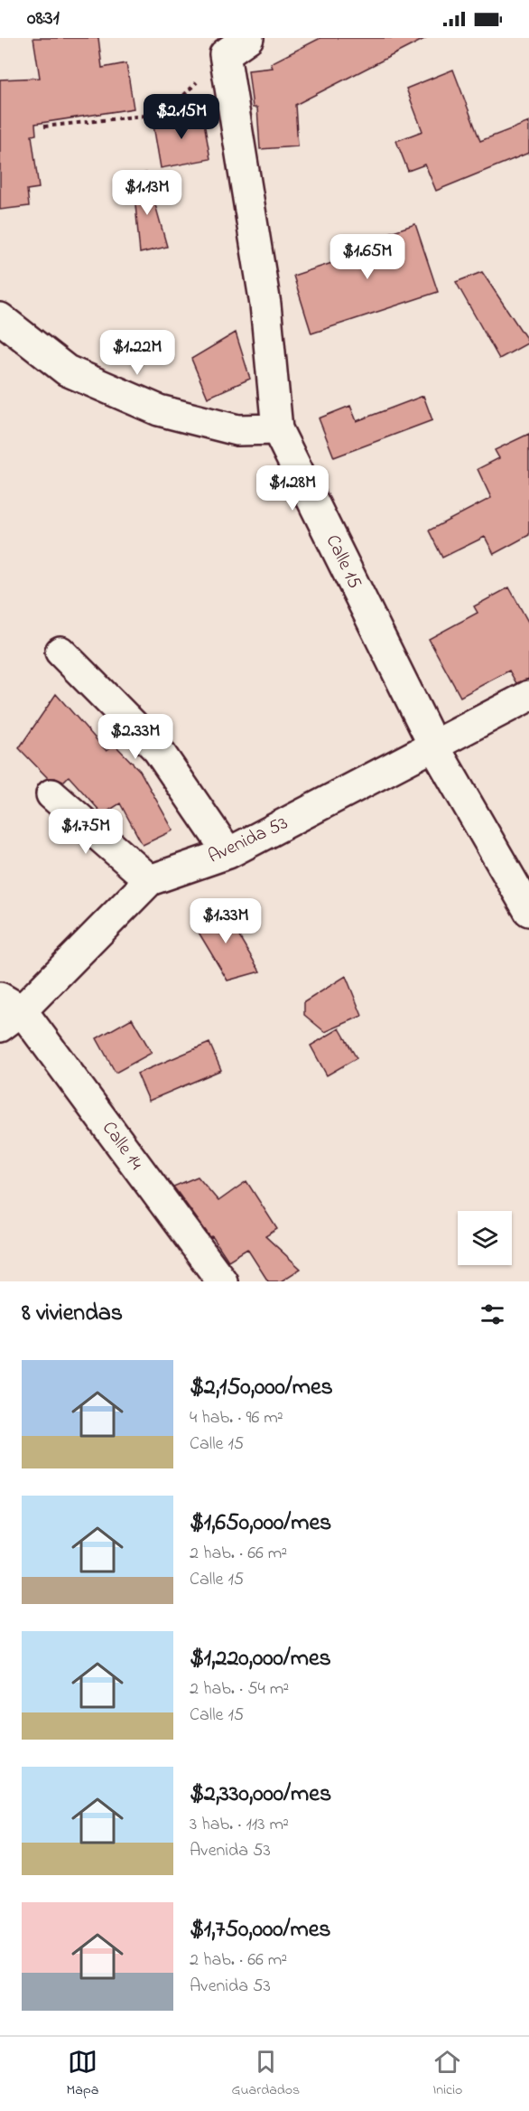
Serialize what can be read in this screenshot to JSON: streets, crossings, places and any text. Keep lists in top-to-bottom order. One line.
{"streets":{"street":["Calle 15","Avenida 53","Calle 14"]},"crossings":[["Calle 15","Avenida 53"],["Avenida 53","Calle 14"]],"page":{"status":"08:31","price":["$2.15M","$1.13M","$1.65M","$1.22M","$1.28M","$2.33M","$1.75M","$1.33M"],"heading":"8 viviendas","list":[{"name":"$2,150,000/mes","note":"4 hab. · 96 m² · Calle 15"},{"name":"$1,650,000/mes","note":"2 hab. · 66 m² · Calle 15"},{"name":"$1,220,000/mes","note":"2 hab. · 54 m² · Calle 15"},{"name":"$2,330,000/mes","note":"3 hab. · 113 m² · Avenida 53"},{"name":"$1,750,000/mes","note":"2 hab. · 66 m² · Avenida 53"}],"tabs":["Mapa","Guardados","Inicio"]}}
